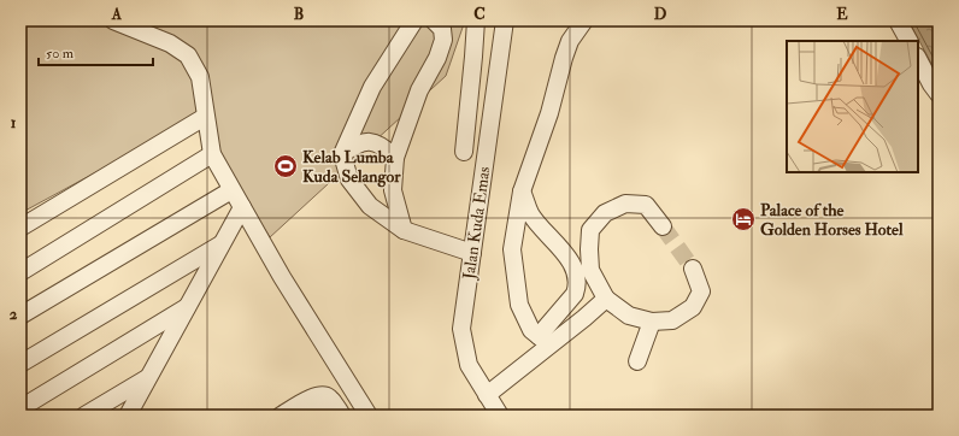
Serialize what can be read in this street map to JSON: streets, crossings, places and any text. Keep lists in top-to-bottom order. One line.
{"streets":{"street":["Jalan Kuda Emas"]},"places":{"sports":["Kelab Lumba Kuda Selangor"],"hotel":["Palace of the Golden Horses Hotel"]},"scale_bar":"50 m","grid":{"columns":["A","B","C","D","E"],"rows":["1","2"]}}
